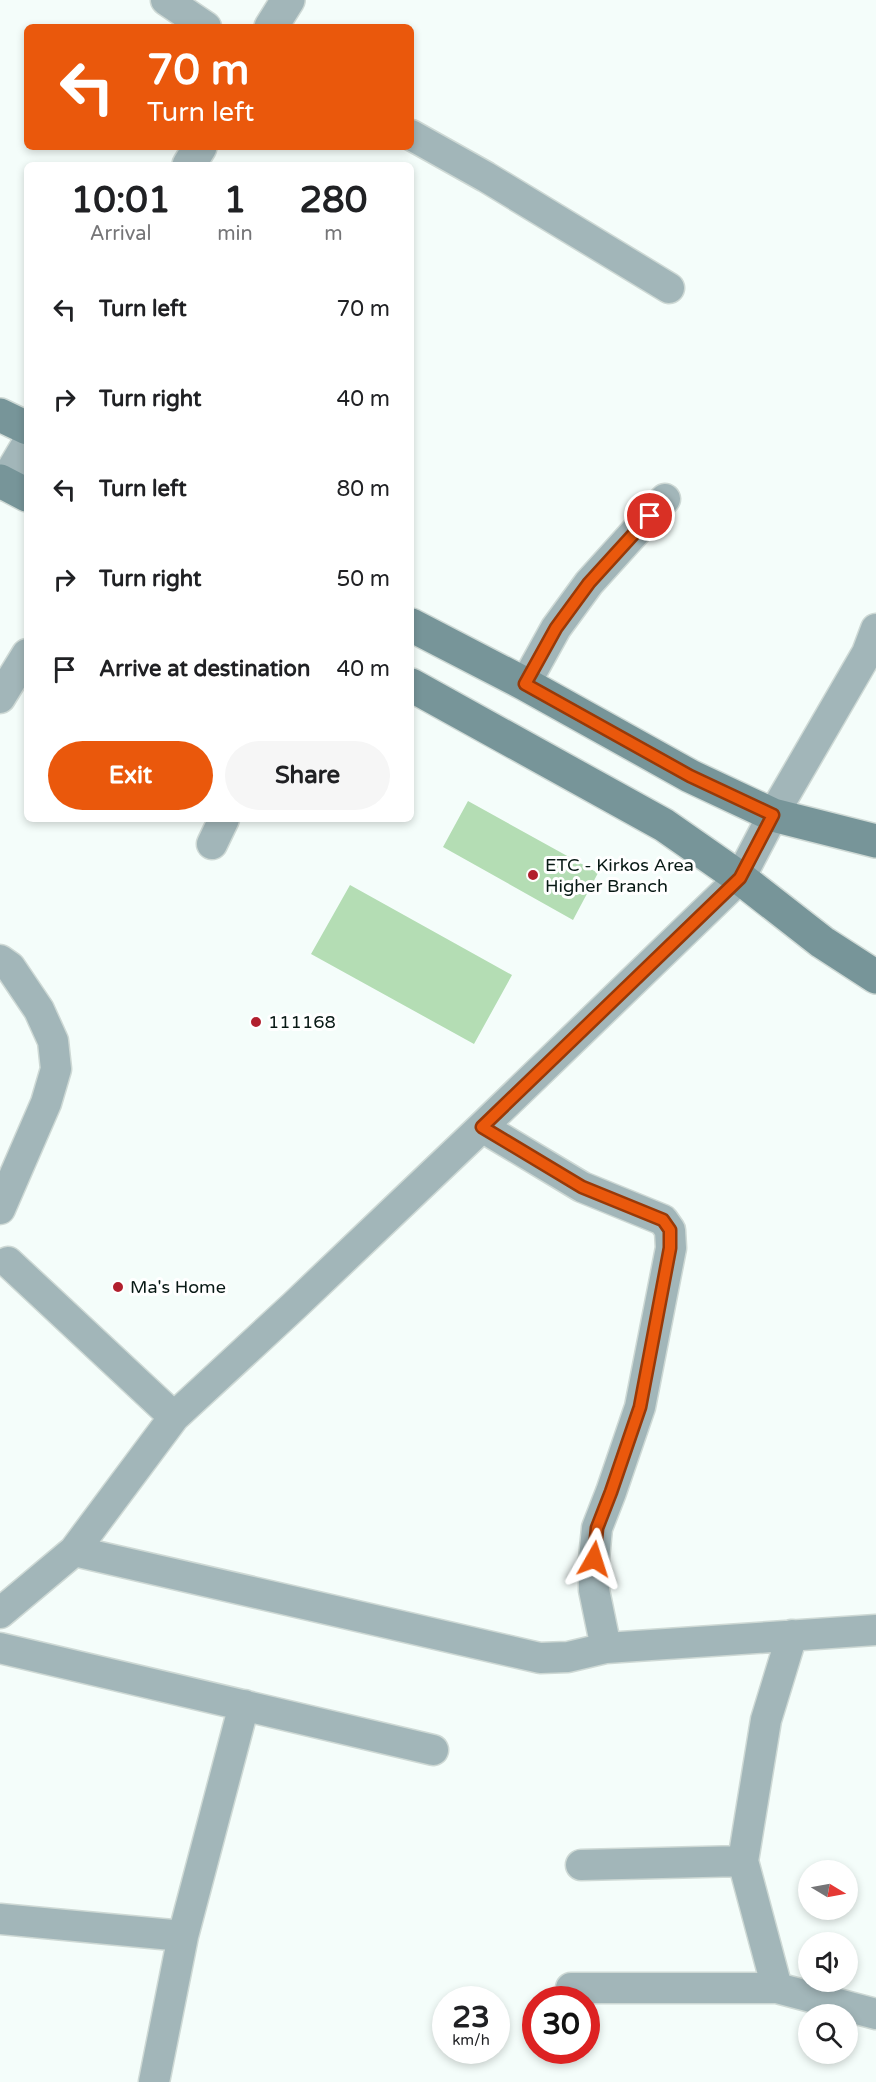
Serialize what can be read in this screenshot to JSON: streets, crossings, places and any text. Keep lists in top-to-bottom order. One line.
{"places":["ETC - Kirkos Area Higher Branch","111168","Ma's Home"],"north":"right","page":{"turn":["70 m","Turn left"],"eta":["10:01","Arrival","1","min","280","m"],"list":[{"name":"Turn left","value":"70 m"},{"name":"Turn right","value":"40 m"},{"name":"Turn left","value":"80 m"},{"name":"Turn right","value":"50 m"},{"name":"Arrive at destination","value":"40 m"}],"buttons":["Exit","Share"],"speed":"23 km/h","limit":"30"}}
